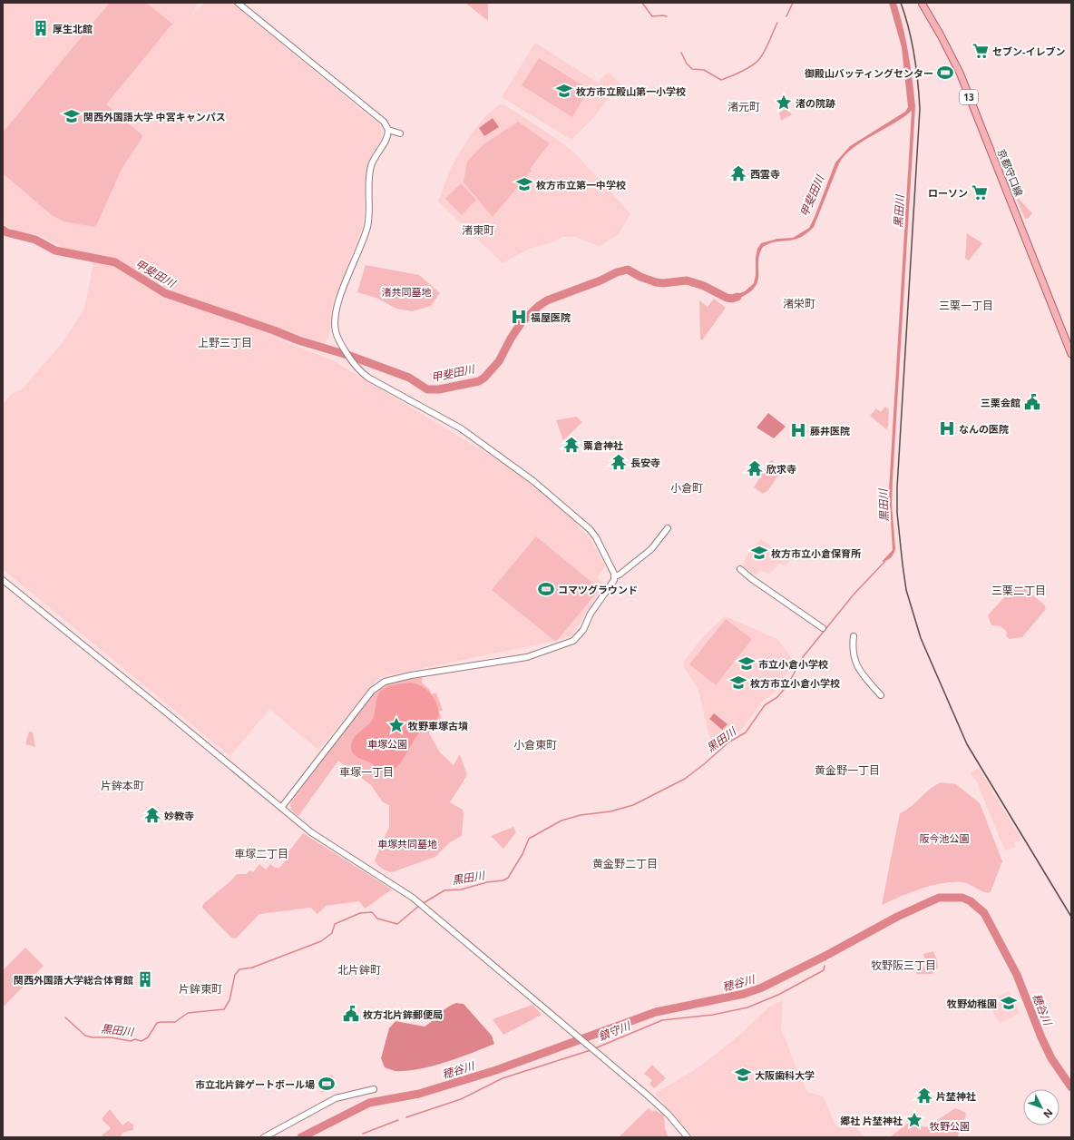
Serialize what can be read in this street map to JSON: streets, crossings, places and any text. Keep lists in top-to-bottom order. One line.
{"streets":{"main road":["13","京都守口線"]},"districts":["渚元町","渚東町","渚栄町","三栗一丁目","上野三丁目","小倉町","三栗二丁目","小倉東町","黄金野一丁目","車塚一丁目","片鉾本町","車塚二丁目","黄金野二丁目","牧野阪三丁目","北片鉾町","片鉾東町"],"water":["甲斐田川","黒田川","穂谷川","鎮守川"],"parks":["渚共同墓地","車塚公園","阪今池公園","車塚共同墓地","牧野公園"],"places":{"building":["厚生北館","関西外国語大学総合体育館"],"supermarket":["セブン-イレブン","ローソン"],"sports":["御殿山バッティングセンター","コマツグラウンド","市立北片鉾ゲートボール場"],"school or university":["枚方市立殿山第一小学校","関西外国語大学 中宮キャンパス","枚方市立第一中学校","枚方市立小倉保育所","市立小倉小学校","枚方市立小倉小学校","牧野幼稚園","大阪歯科大学"],"place":["渚の院跡","牧野車塚古墳","郷社 片埜神社"],"temple":["西雲寺","粟倉神社","長安寺","欣求寺","妙教寺","片埜神社"],"hospital":["福屋医院","なんの医院","藤井医院"],"public building":["三栗会館","枚方北片鉾郵便局"]},"north":"bottom right"}
